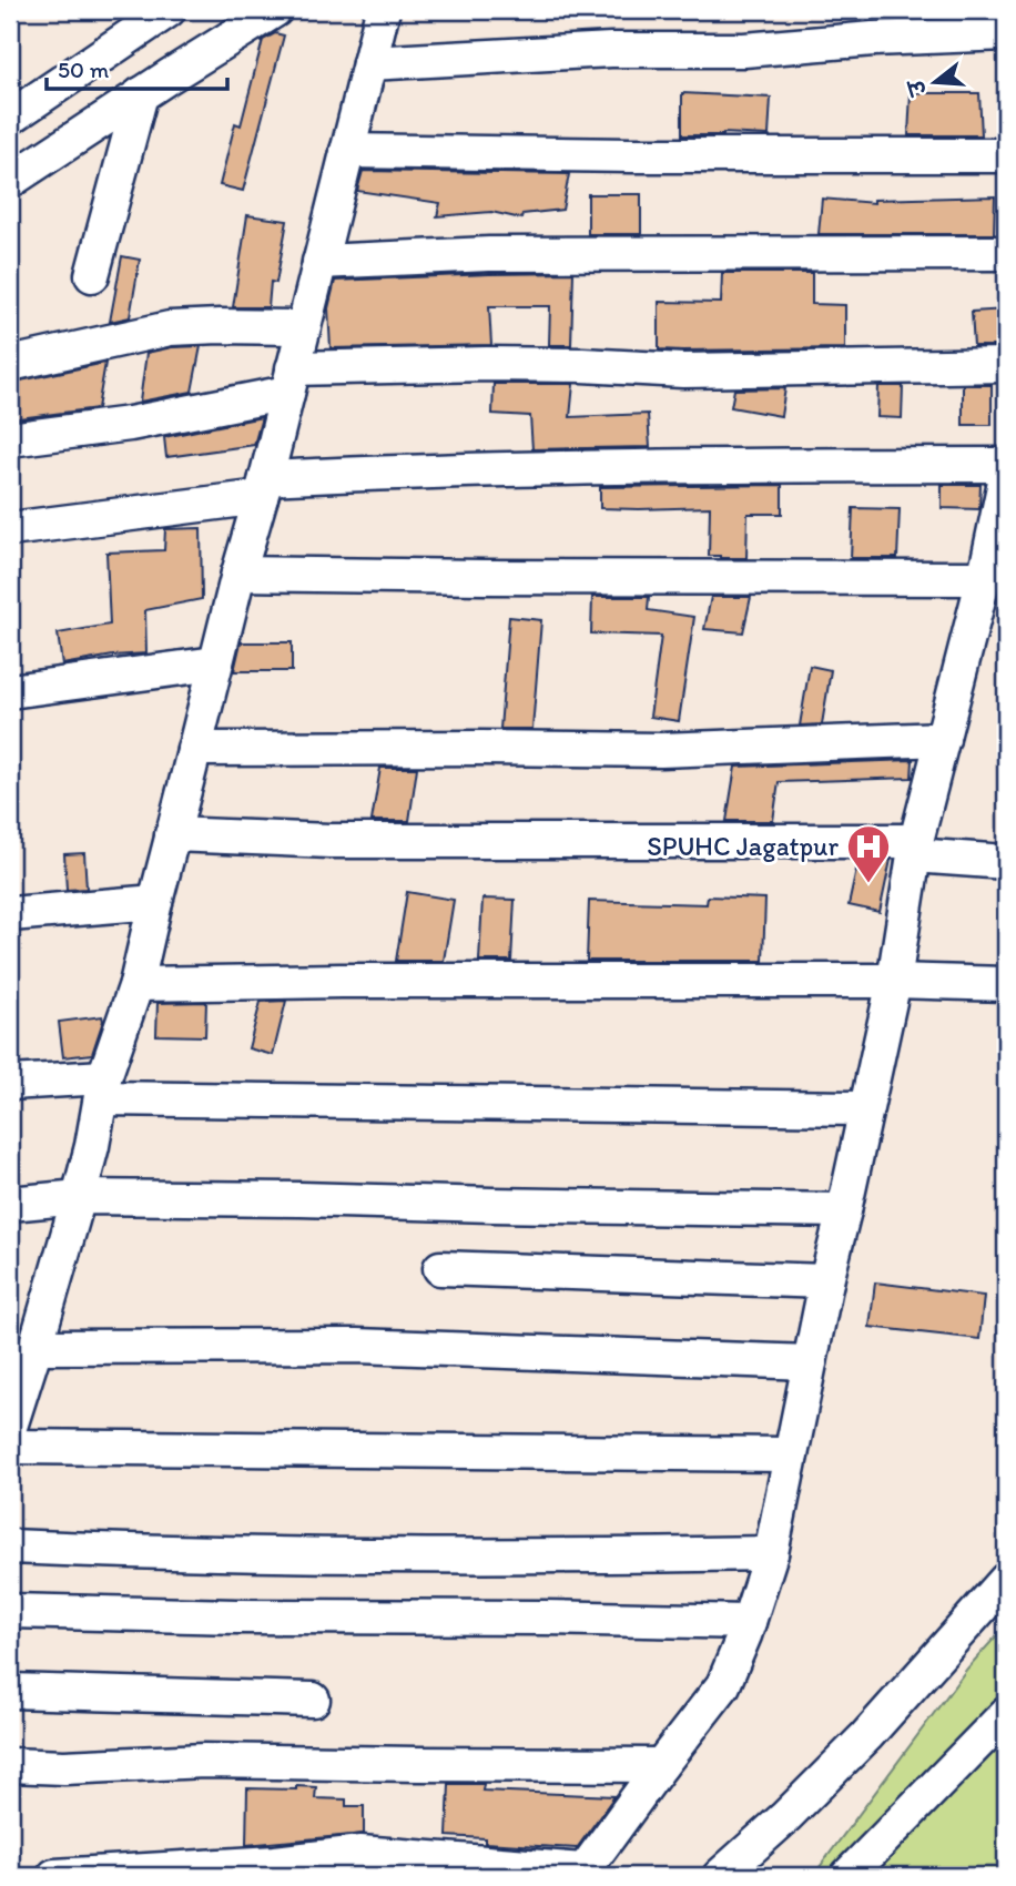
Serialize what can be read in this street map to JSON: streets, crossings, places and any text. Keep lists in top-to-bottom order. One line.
{"places":{"hospital":["SPUHC Jagatpur"]},"scale_bar":"50 m","north":"left"}
